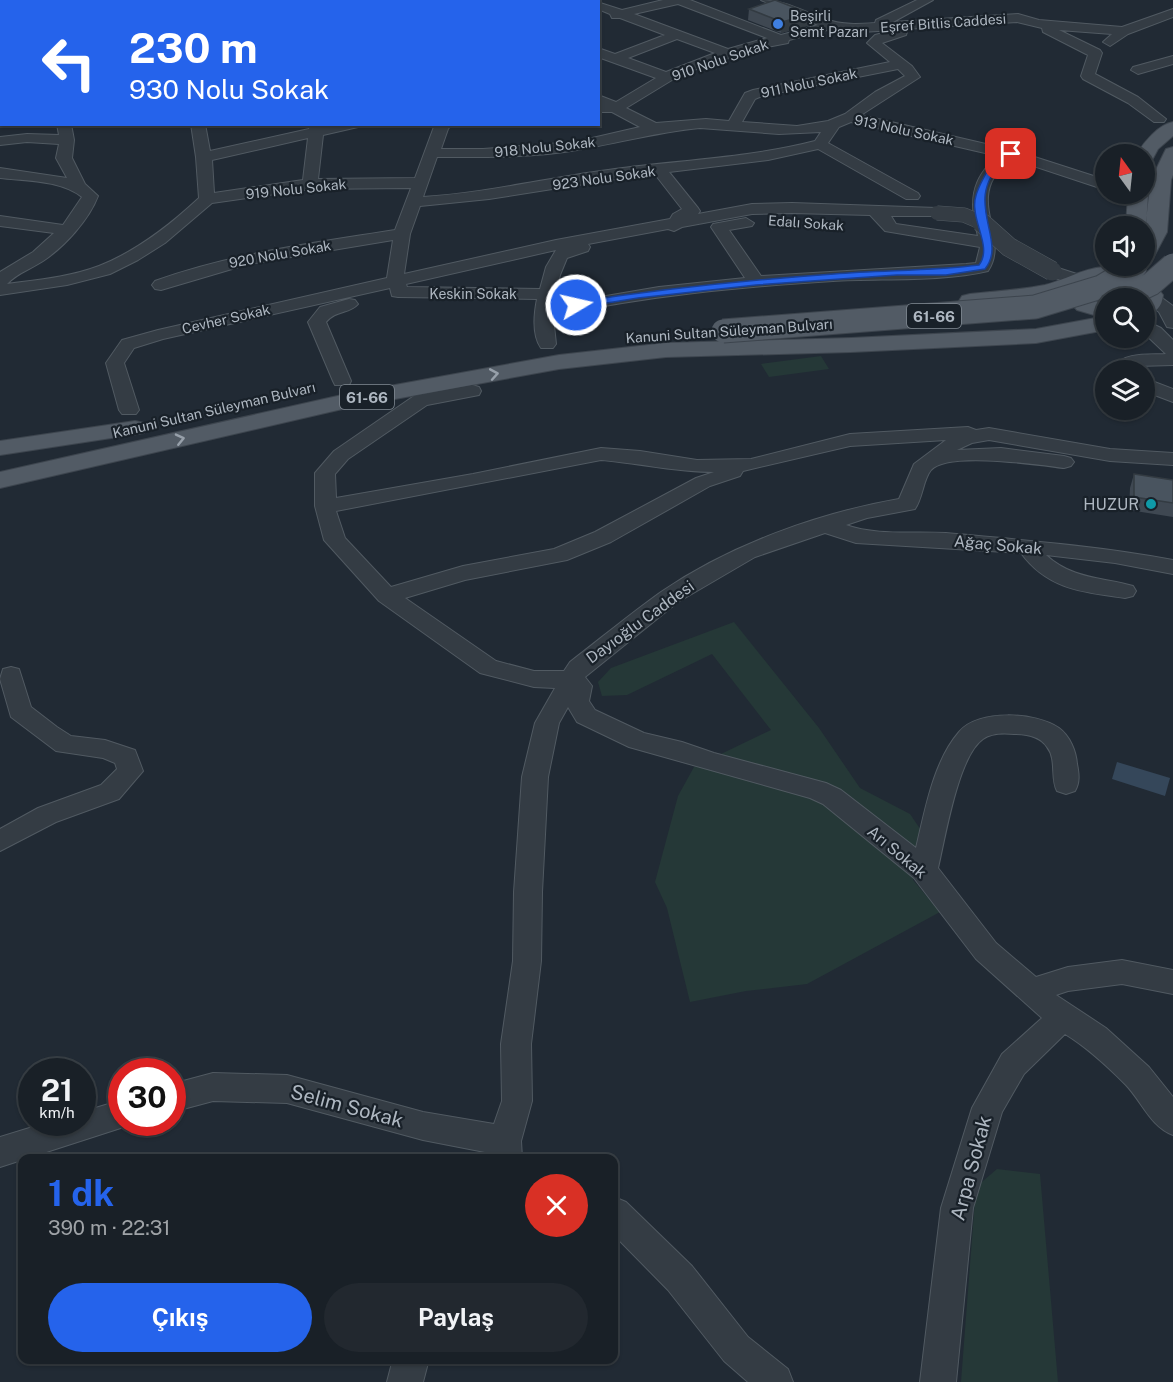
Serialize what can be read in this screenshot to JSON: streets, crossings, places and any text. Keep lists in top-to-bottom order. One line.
{"streets":{"main road":["61-66","Kanuni Sultan Süleyman Bulvarı"],"street":["Eşref Bitlis Caddesi","910 Nolu Sokak","911 Nolu Sokak","913 Nolu Sokak","918 Nolu Sokak","923 Nolu Sokak","919 Nolu Sokak","Edalı Sokak","920 Nolu Sokak","Keskin Sokak","Cevher Sokak","Ağaç Sokak","Dayıoğlu Caddesi","Arı Sokak","Selim Sokak","Arpa Sokak"]},"crossings":[["Eşref Bitlis Caddesi","910 Nolu Sokak"],["911 Nolu Sokak","913 Nolu Sokak"],["913 Nolu Sokak","918 Nolu Sokak"],["Keskin Sokak","Cevher Sokak"],["61-66","Cevher Sokak"],["61-66","Kanuni Sultan Süleyman Bulvarı"],["Cevher Sokak","Kanuni Sultan Süleyman Bulvarı"],["Ağaç Sokak","Dayıoğlu Caddesi"],["Dayıoğlu Caddesi","Arı Sokak"],["Dayıoğlu Caddesi","Selim Sokak"],["Arı Sokak","Arpa Sokak"]],"places":["Beşirli Semt Pazarı","HUZUR"],"north":"top","page":{"turn":["230 m","930 Nolu Sokak"],"speed":"21 km/h","limit":"30","heading":["1 dk","390 m · 22:31"],"buttons":["Çıkış","Paylaş"]}}
